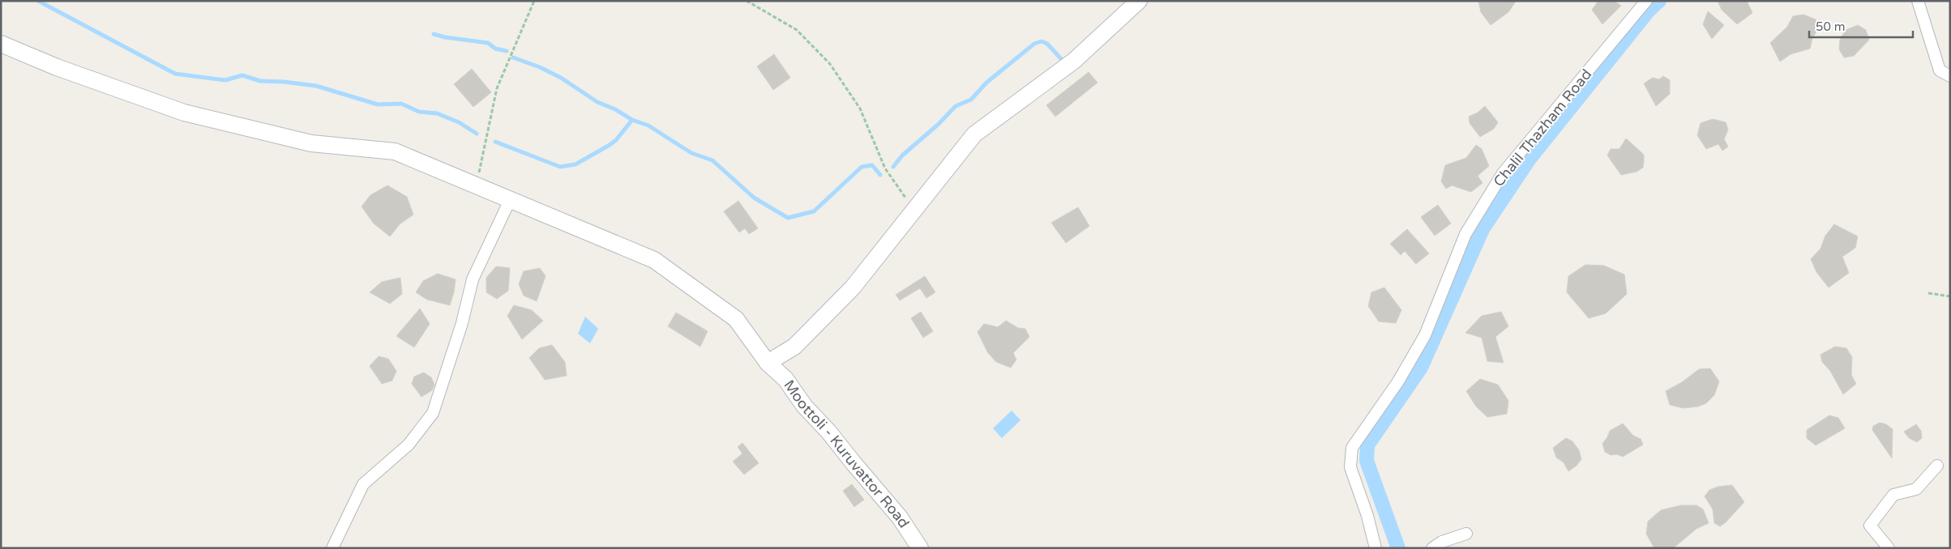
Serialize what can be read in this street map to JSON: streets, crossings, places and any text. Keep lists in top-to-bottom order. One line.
{"streets":{"main road":["Moottoli - Kuruvattor Road"],"street":["Chalil Thazham Road"]},"scale_bar":"50 m"}
